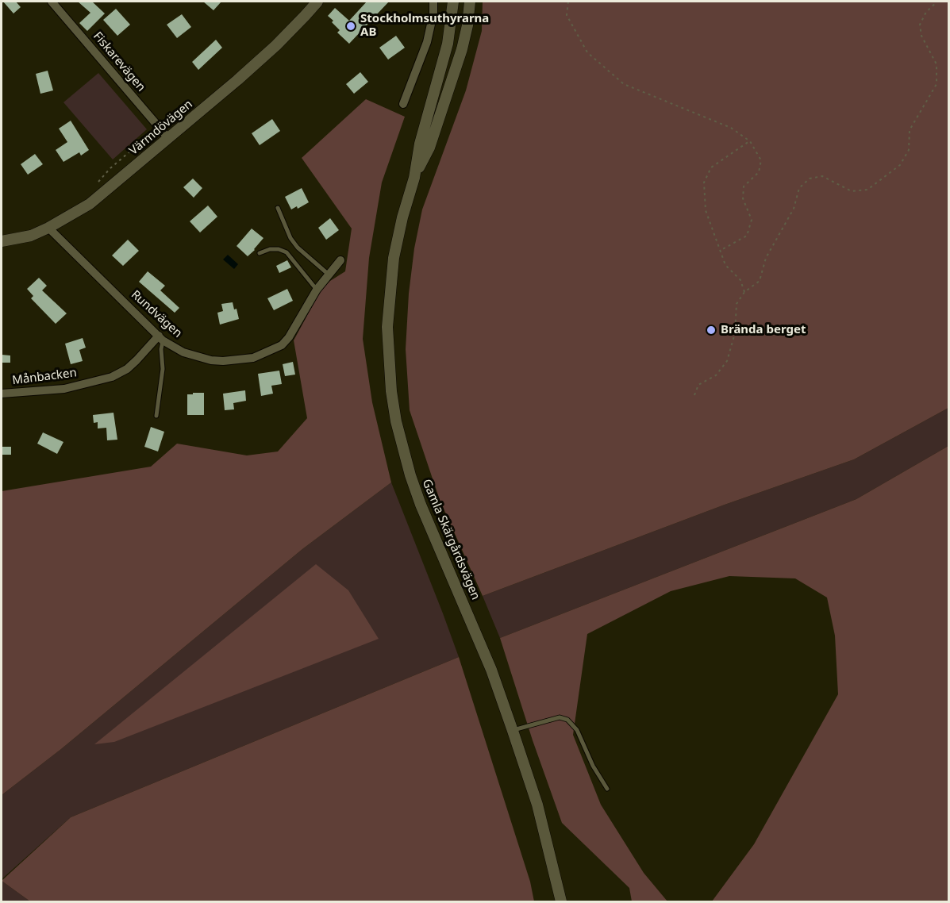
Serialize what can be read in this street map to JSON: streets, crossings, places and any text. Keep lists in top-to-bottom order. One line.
{"streets":{"main road":["Värmdövägen","Gamla Skärgårdsvägen"],"street":["Fiskarevägen","Rundvägen","Månbacken"]},"crossings":[["Fiskarevägen","Värmdövägen"],["Värmdövägen","Rundvägen"],["Rundvägen","Månbacken"]],"places":["Stockholmsuthyrarna AB","Brända berget"]}
